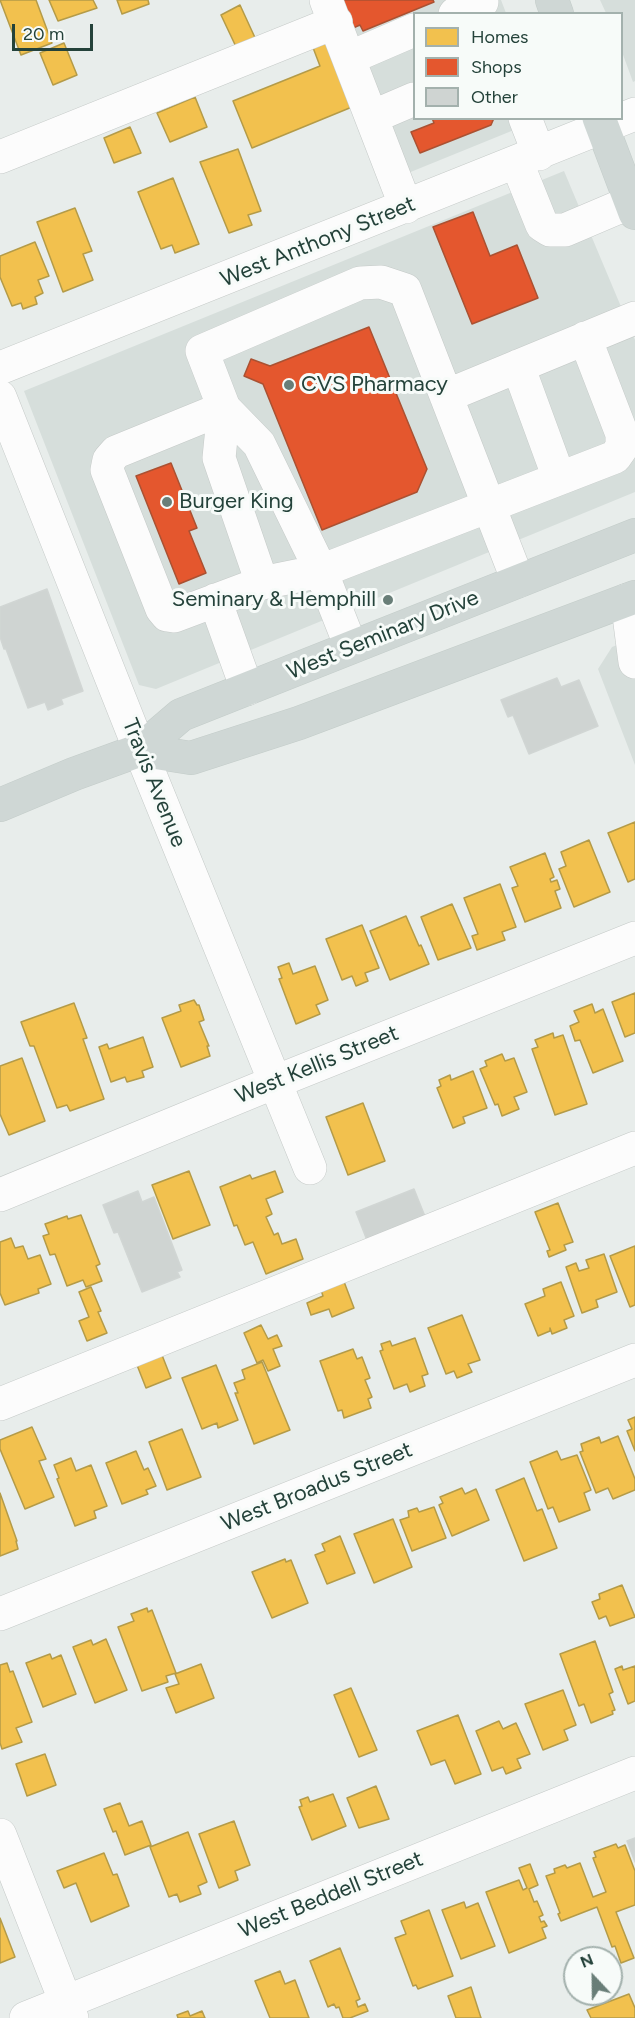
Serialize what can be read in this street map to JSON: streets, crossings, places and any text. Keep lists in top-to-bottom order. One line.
{"streets":{"main road":["West Seminary Drive"],"street":["West Anthony Street","Travis Avenue","West Kellis Street","West Broadus Street","West Beddell Street"]},"crossings":[["West Seminary Drive","Travis Avenue"],["Travis Avenue","West Kellis Street"]],"places":["CVS Pharmacy","Burger King","Seminary & Hemphill"],"legend":["Homes","Shops","Other"],"scale_bar":"20 m","north":"top"}
